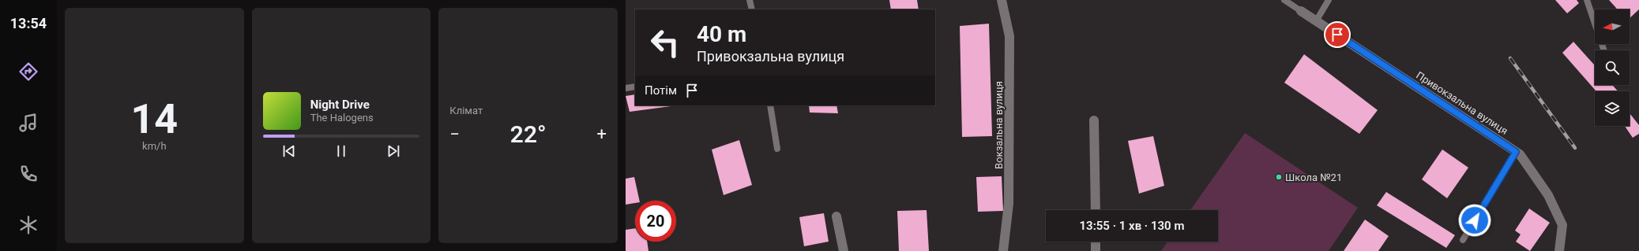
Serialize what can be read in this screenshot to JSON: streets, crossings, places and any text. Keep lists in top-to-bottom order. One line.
{"streets":{"street":["Привокзальна вулиця","Вокзальна вулиця"]},"places":["Школа №21"],"north":"left","page":{"tabs":"13:54","tile":[["14","km/h"],"Клімат"],"turn":["40 m","Привокзальна вулиця"],"then":"Потім","song":["Night Drive","The Halogens"],"heat":["−","22°","+"],"limit":"20","trip":"13:55 · 1 хв · 130 m"}}
